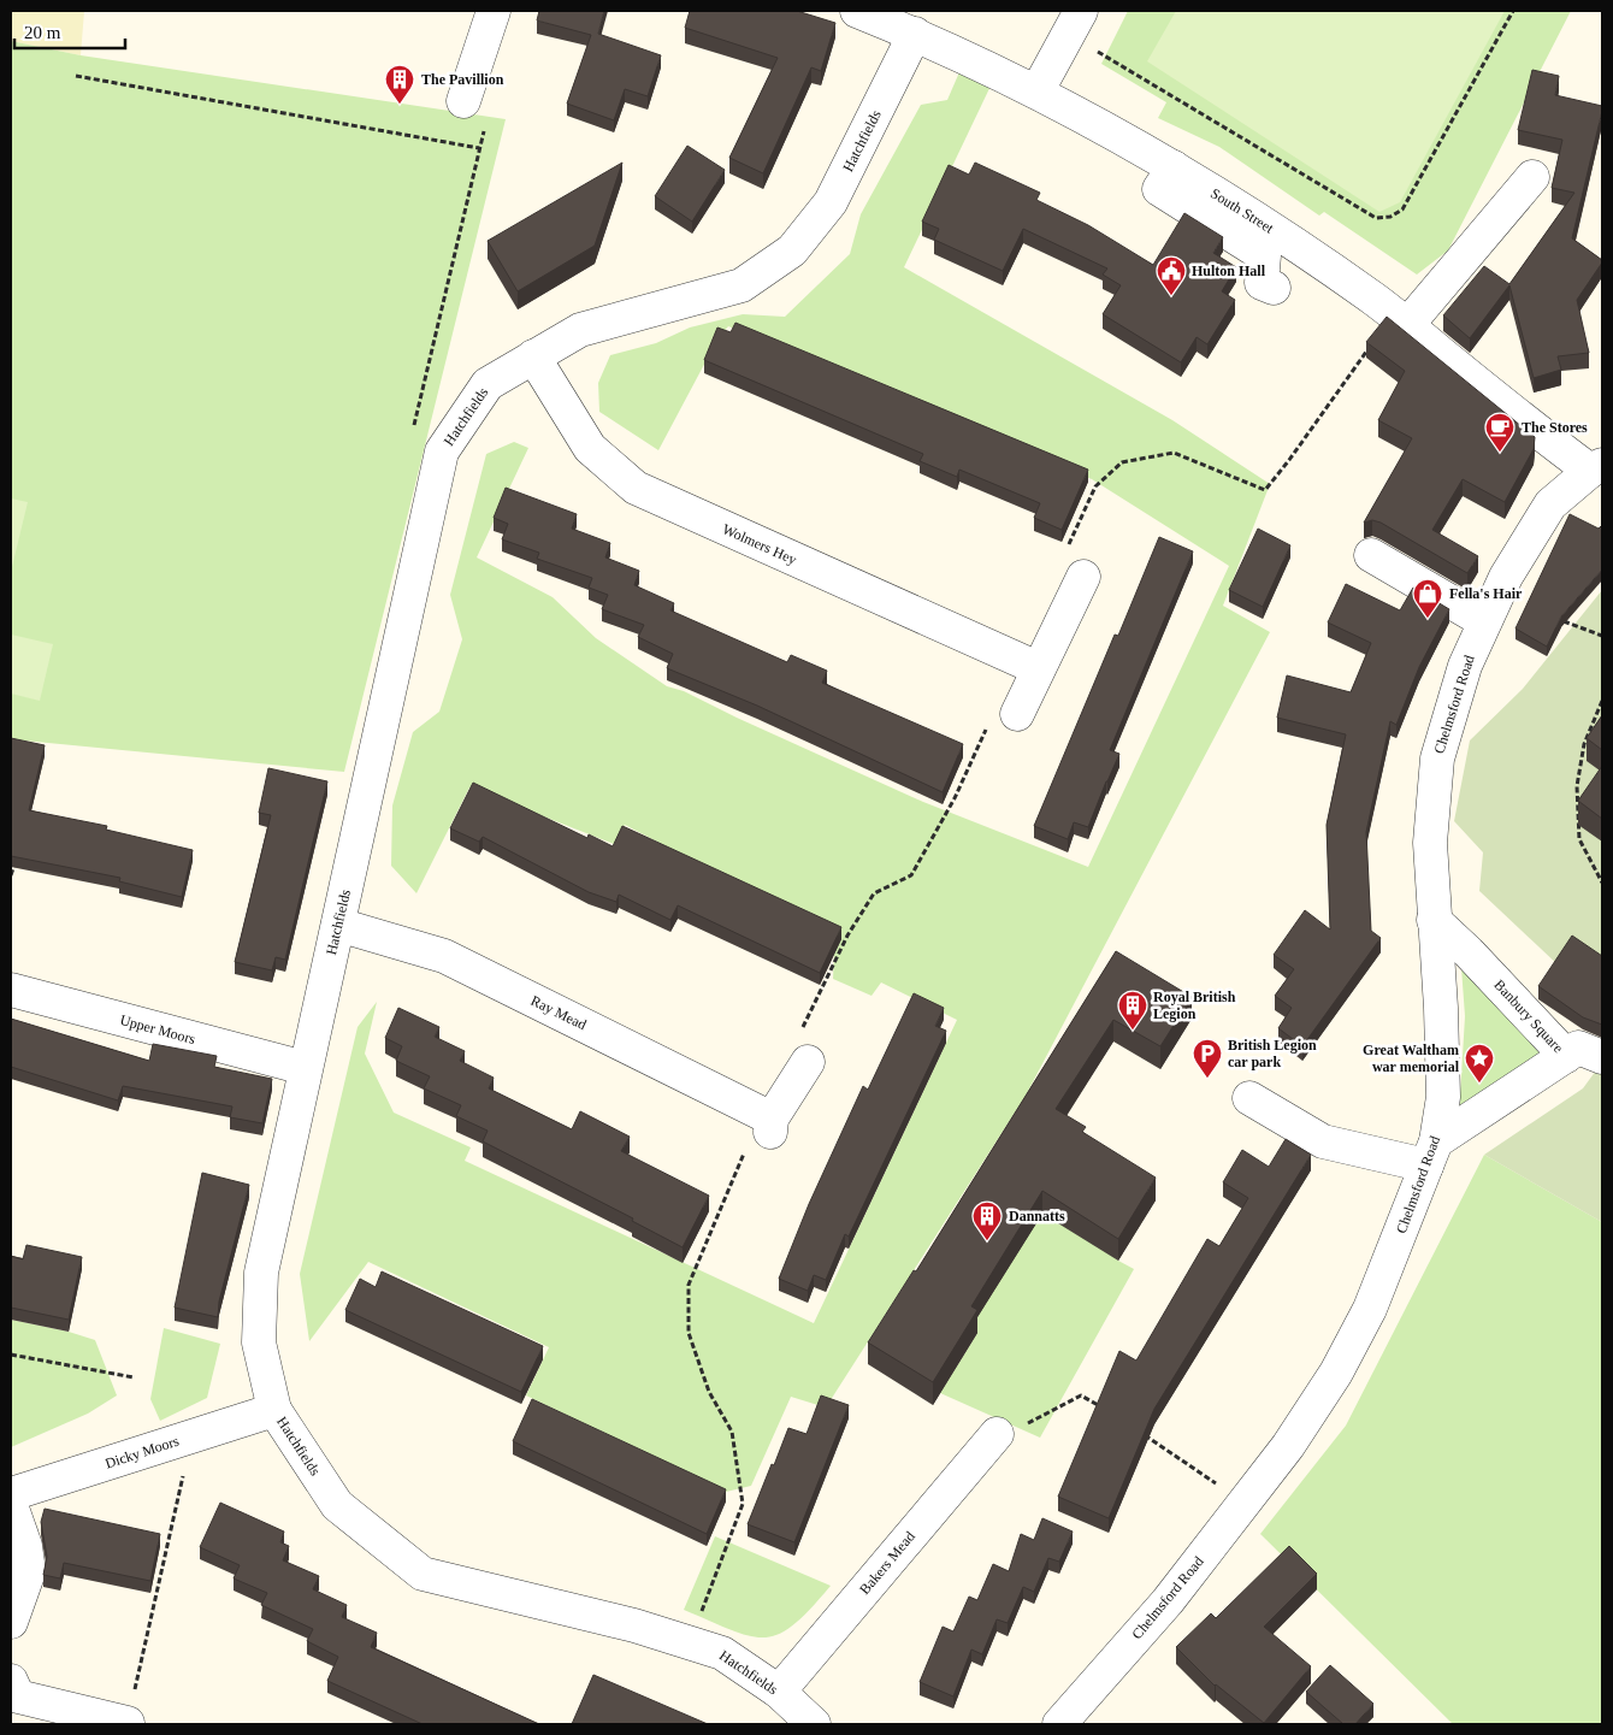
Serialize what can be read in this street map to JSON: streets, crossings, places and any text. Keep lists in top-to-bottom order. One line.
{"streets":{"street":["Hatchfields","South Street","Wolmers Hey","Chelmsford Road","Ray Mead","Banbury Square","Upper Moors","Dicky Moors","Bakers Mead"]},"crossings":[["Hatchfields","South Street"],["Hatchfields","Wolmers Hey"],["Hatchfields","Ray Mead"],["Hatchfields","Upper Moors"],["Hatchfields","Dicky Moors"],["Hatchfields","Bakers Mead"],["South Street","Chelmsford Road"],["Chelmsford Road","Banbury Square"]],"places":{"building":["The Pavillion","Royal British Legion","Dannatts"],"public building":["Hulton Hall"],"cafe":["The Stores"],"shop":["Fella's Hair"],"parking":["British Legion car park"],"place":["Great Waltham war memorial"]},"scale_bar":"20 m"}
